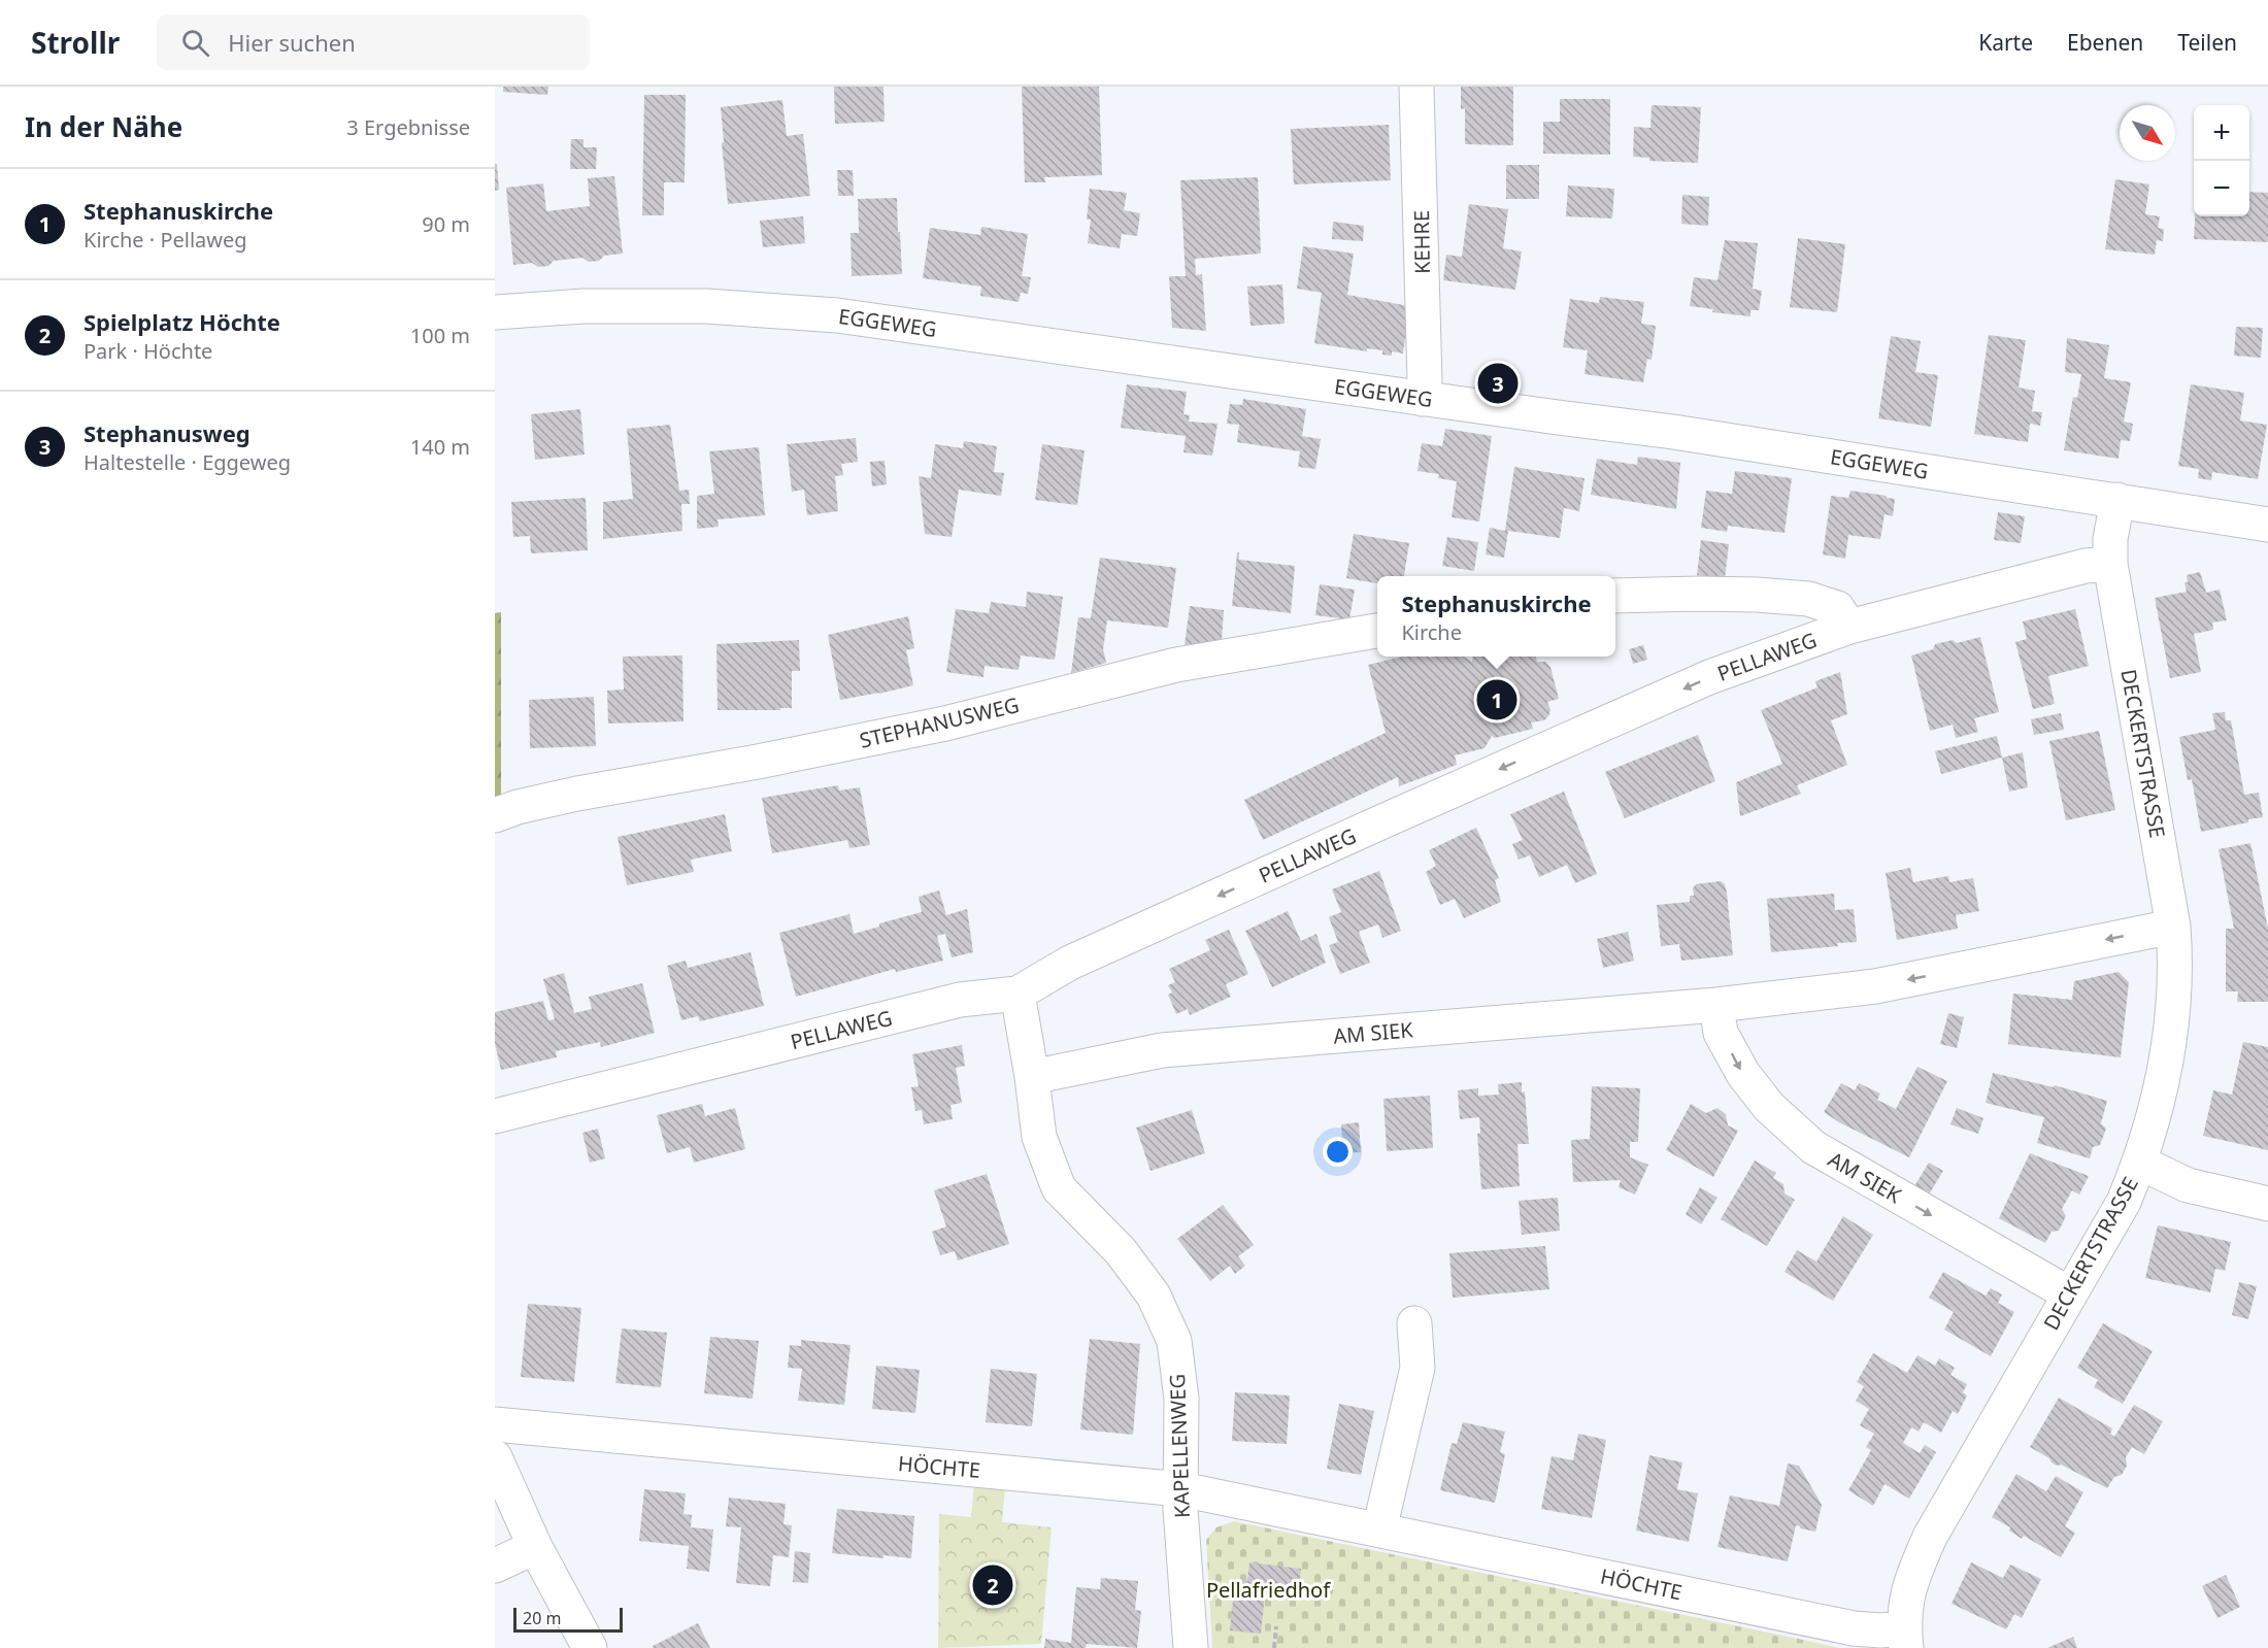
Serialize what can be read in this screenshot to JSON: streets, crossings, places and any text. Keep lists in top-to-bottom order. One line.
{"streets":{"street":["KEHRE","EGGEWEG","PELLAWEG","STEPHANUSWEG","DECKERTSTRASSE","AM SIEK","KAPELLENWEG","HÖCHTE"]},"crossings":[["KEHRE","EGGEWEG"],["EGGEWEG","DECKERTSTRASSE"],["PELLAWEG","DECKERTSTRASSE"],["PELLAWEG","KAPELLENWEG"],["DECKERTSTRASSE","AM SIEK"],["DECKERTSTRASSE","HÖCHTE"],["AM SIEK","KAPELLENWEG"],["KAPELLENWEG","HÖCHTE"]],"one_way":["PELLAWEG"],"parks":["Pellafriedhof"],"scale_bar":"20 m","north":"bottom right","page":{"header":"Strollr","search":"Hier suchen","nav":["Karte","Ebenen","Teilen"],"heading":["In der Nähe","3 Ergebnisse"],"map_buttons":["+","−"],"list":[{"mark":"1","name":"Stephanuskirche","note":"Kirche · Pellaweg","value":"90 m"},{"mark":"2","name":"Spielplatz Höchte","note":"Park · Höchte","value":"100 m"},{"mark":"3","name":"Stephanusweg","note":"Haltestelle · Eggeweg","value":"140 m"}],"pins":["3","1","2"],"popup":["Stephanuskirche","Kirche"],"scale":"20 m"}}
